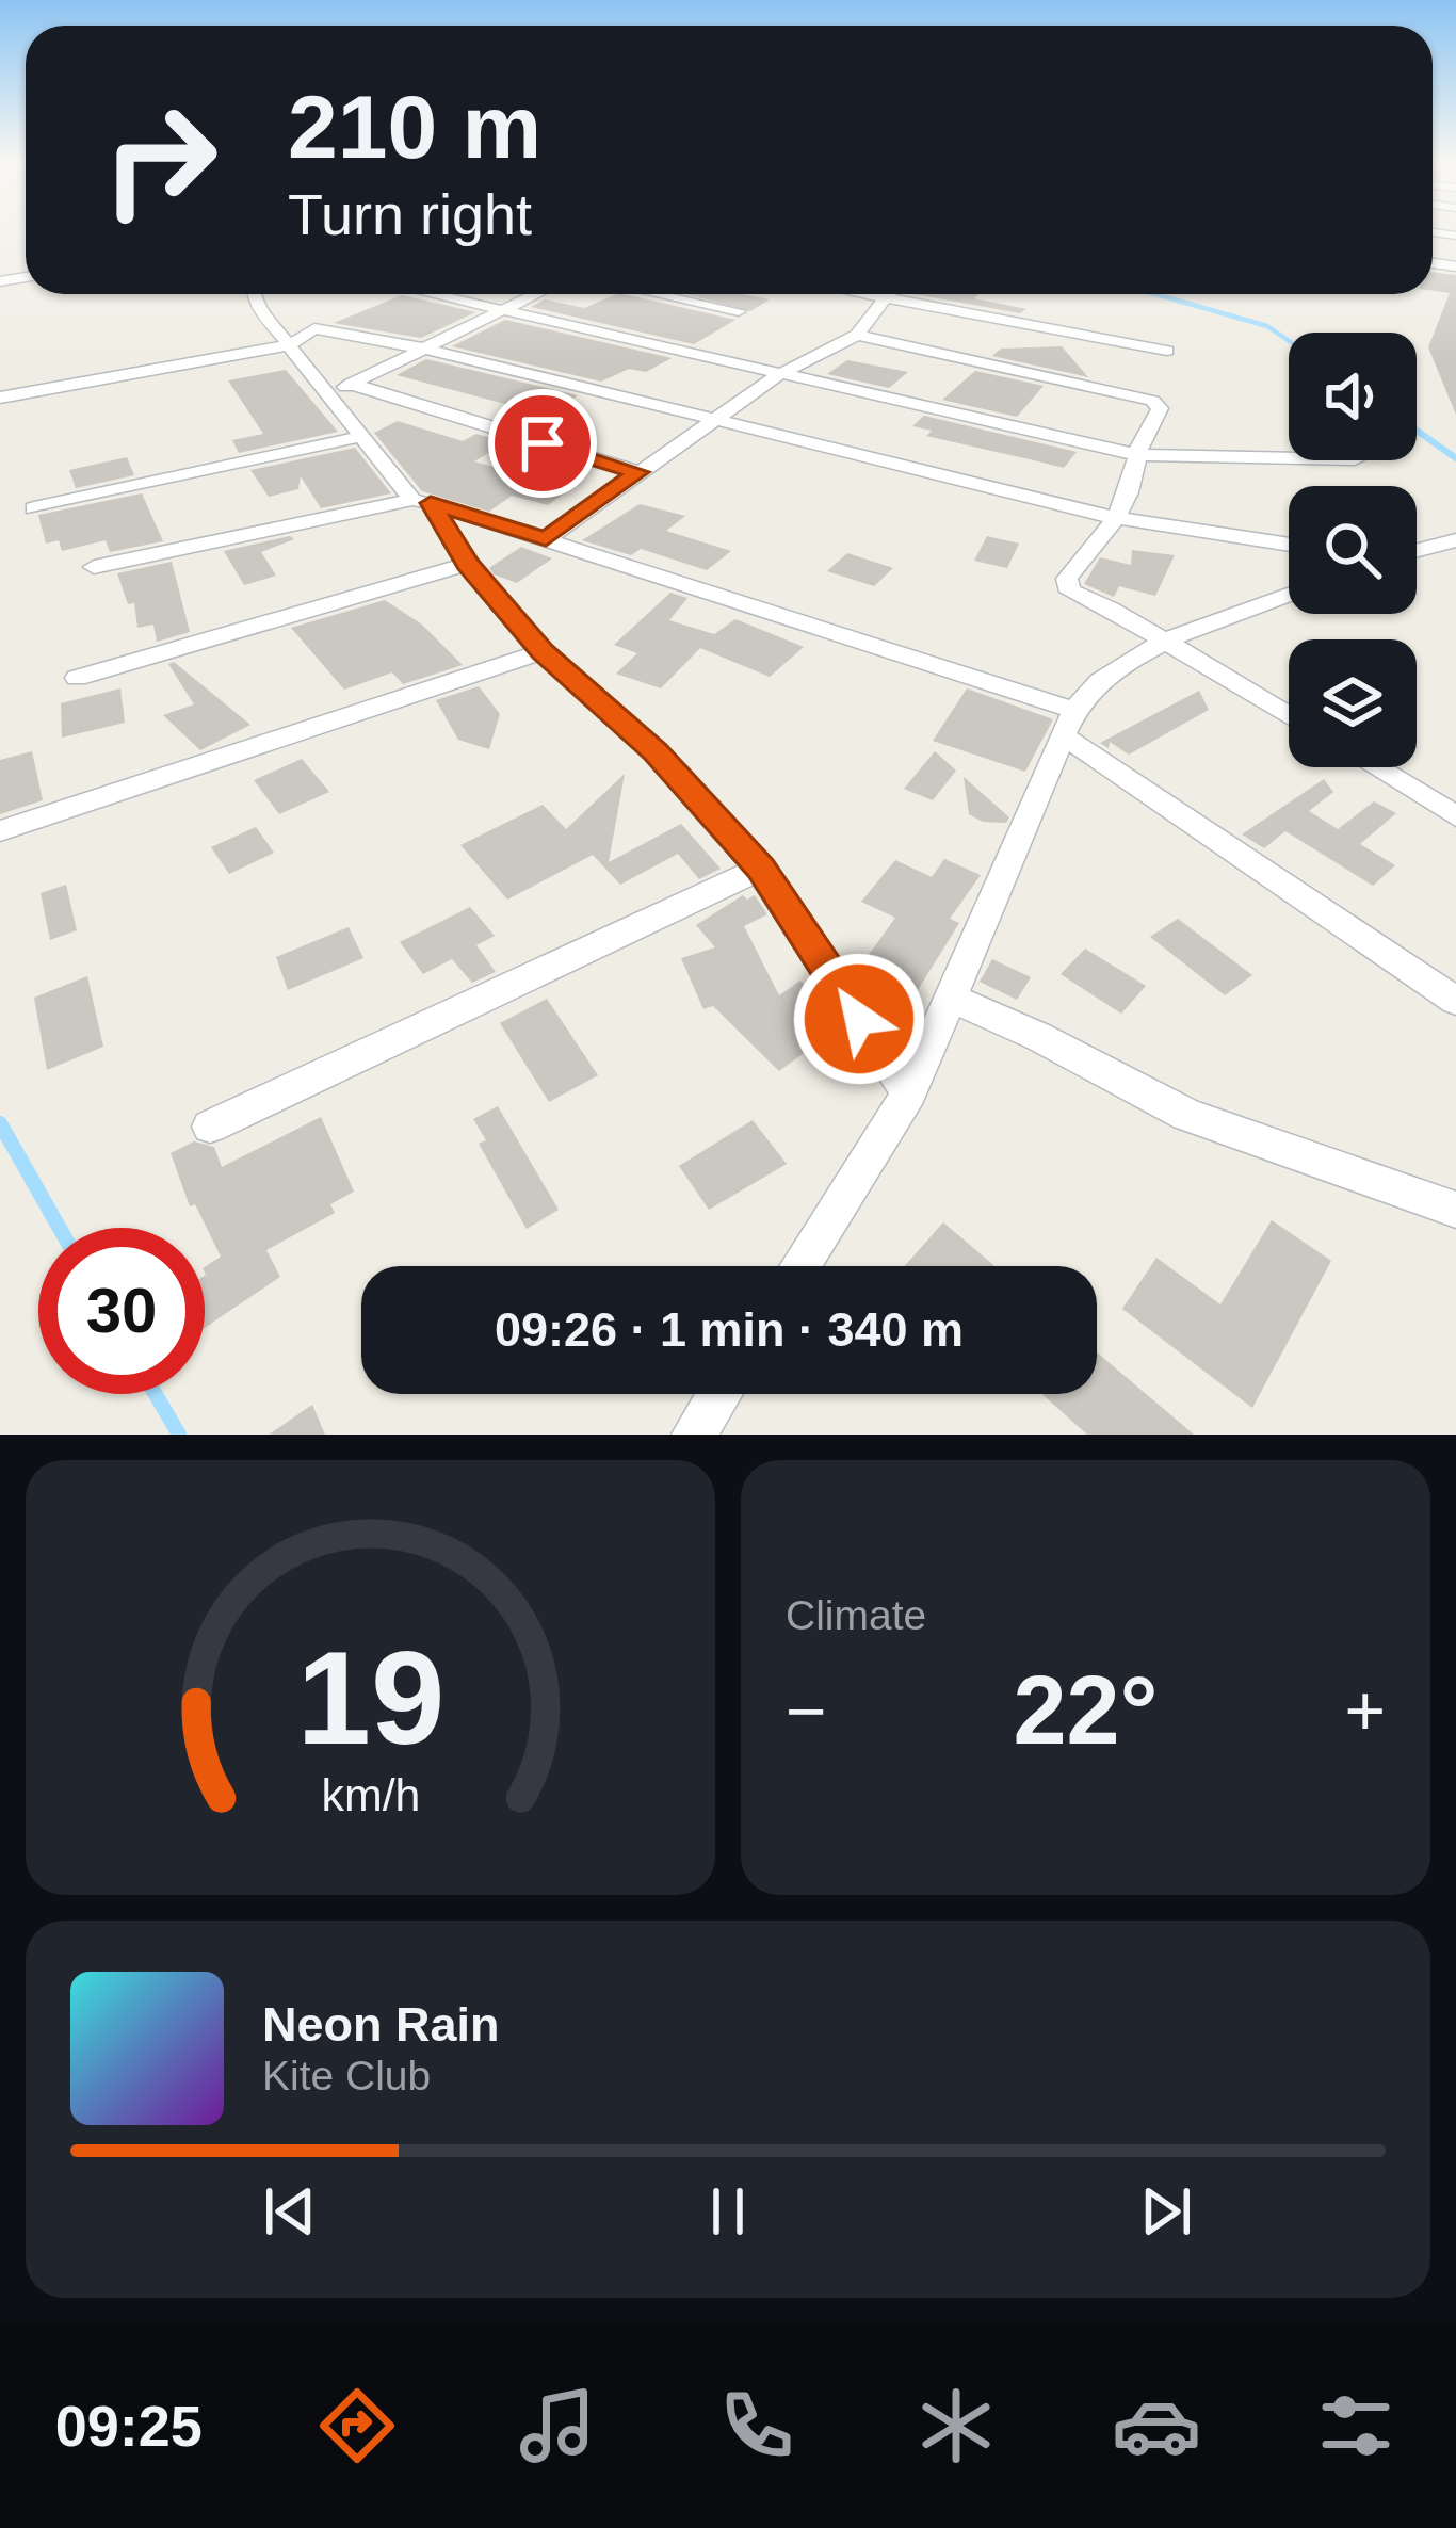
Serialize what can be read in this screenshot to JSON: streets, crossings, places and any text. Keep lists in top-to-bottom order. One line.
{"page":{"turn":["210 m","Turn right"],"limit":"30","trip":"09:26 · 1 min · 340 m","tile":"Climate","heat":["−","22°","+"],"song":["Neon Rain","Kite Club"],"tabs":"09:25","gauge":["19","km/h"]}}
